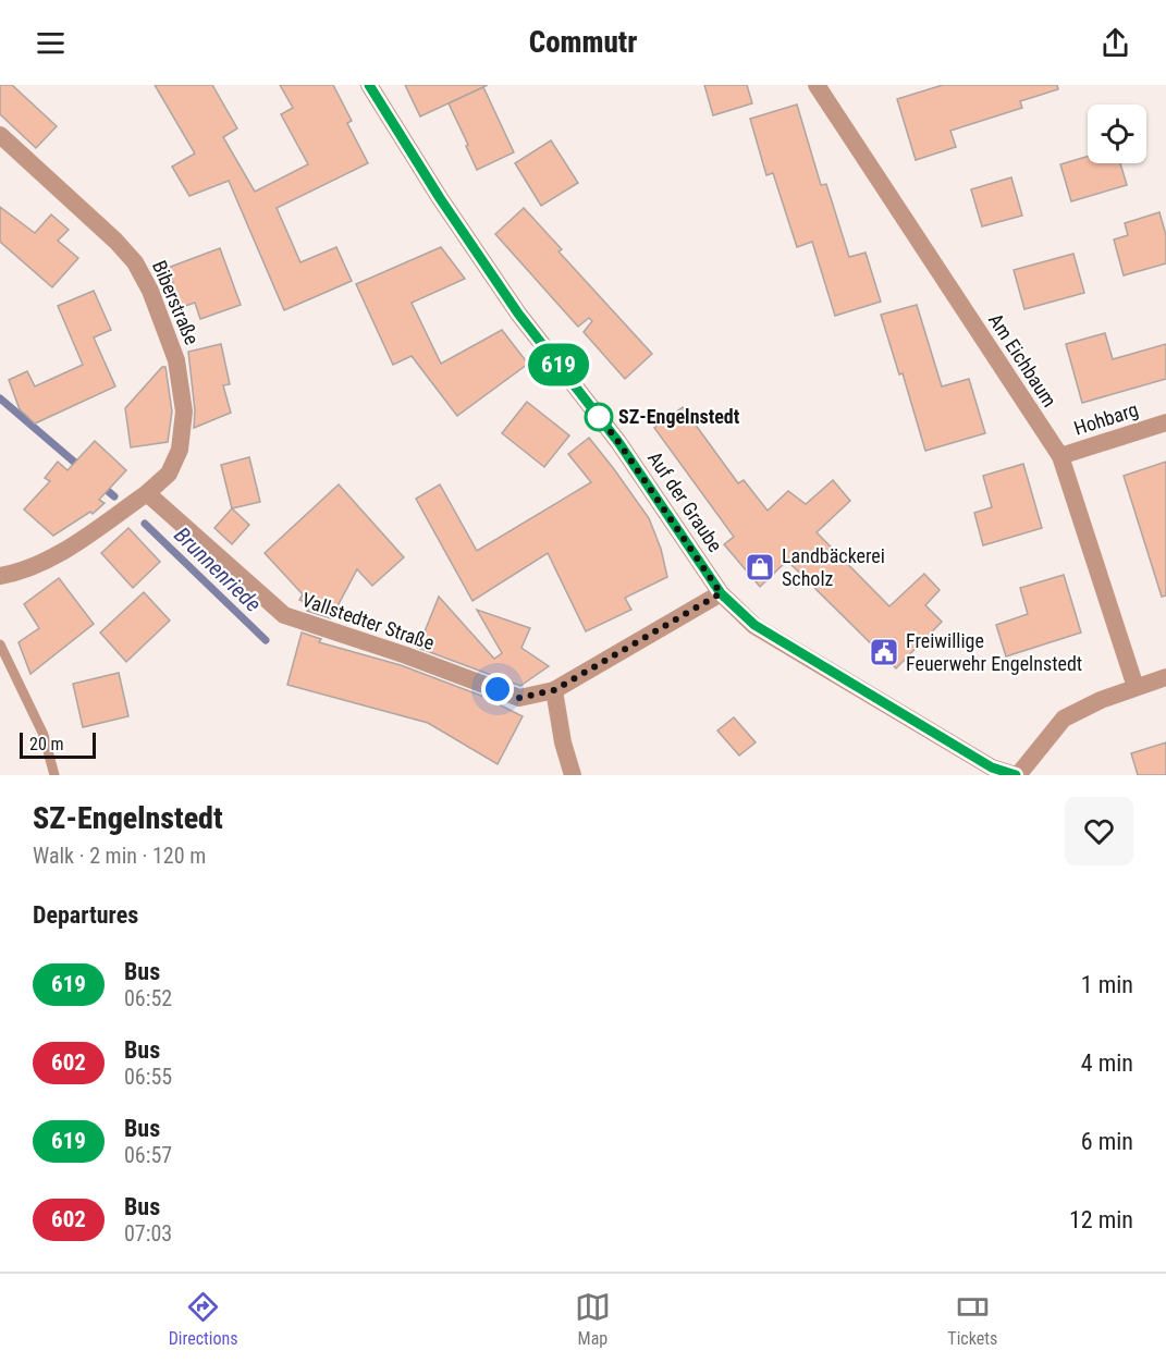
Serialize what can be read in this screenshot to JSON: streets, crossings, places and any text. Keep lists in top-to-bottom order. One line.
{"streets":{"street":["Biberstraße","Am Eichbaum","Hohbarg","Auf der Graube","Vallstedter Straße"]},"crossings":[["Biberstraße","Vallstedter Straße"],["Am Eichbaum","Hohbarg"],["Am Eichbaum","Auf der Graube"],["Auf der Graube","Vallstedter Straße"]],"water":["Brunnenriede"],"places":{"other":["SZ-Engelnstedt"],"shop":["Landbäckerei Scholz"],"public building":["Freiwillige Feuerwehr Engelnstedt"]},"lines":["bus line 619"],"scale_bar":"20 m","page":{"header":"Commutr","on_map":"619","scale":"20 m","heading":[["SZ-Engelnstedt","Walk · 2 min · 120 m"],"Departures"],"list":[{"mark":"619","name":"Bus","note":"06:52","value":"1 min"},{"mark":"602","name":"Bus","note":"06:55","value":"4 min"},{"mark":"619","name":"Bus","note":"06:57","value":"6 min"},{"mark":"602","name":"Bus","note":"07:03","value":"12 min"}],"tabs":["Directions","Map","Tickets"]}}
